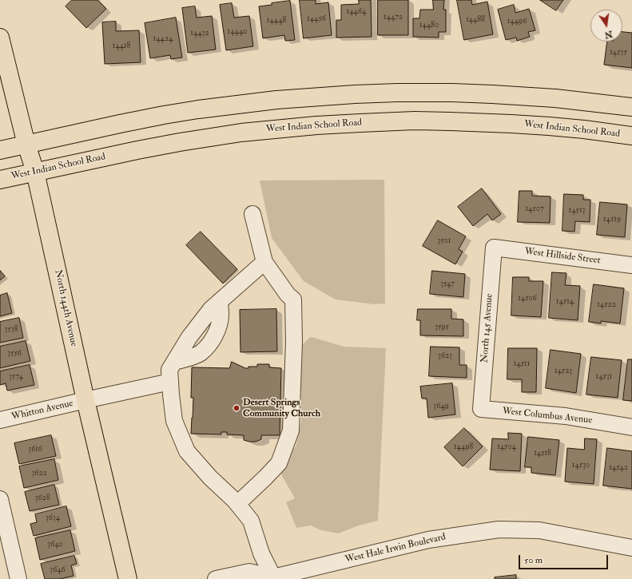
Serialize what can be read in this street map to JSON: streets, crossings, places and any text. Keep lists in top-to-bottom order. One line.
{"streets":{"main road":["West Indian School Road","North 144th Avenue"],"street":["West Hillside Street","North 145 Avenue","Whitton Avenue","West Columbus Avenue","West Hale Irwin Boulevard"]},"crossings":[["West Indian School Road","North 144th Avenue"],["West Hillside Street","North 145 Avenue"],["North 144th Avenue","Whitton Avenue"],["North 145 Avenue","West Columbus Avenue"]],"places":["Desert Springs Community Church"],"house_numbers":["14464","14472","14456","14488","14448","14496","14480","14440","14432","14424","14418","14535","14507","14513","14519","3501","3547","14506","14514","14522","3595","3538","3556","3623","14511","14523","3574","14531","3649","14498","14504","3616","14518","14530","14542","3622","3628","3634","3640","3646"],"scale_bar":"50 m","north":"bottom"}
